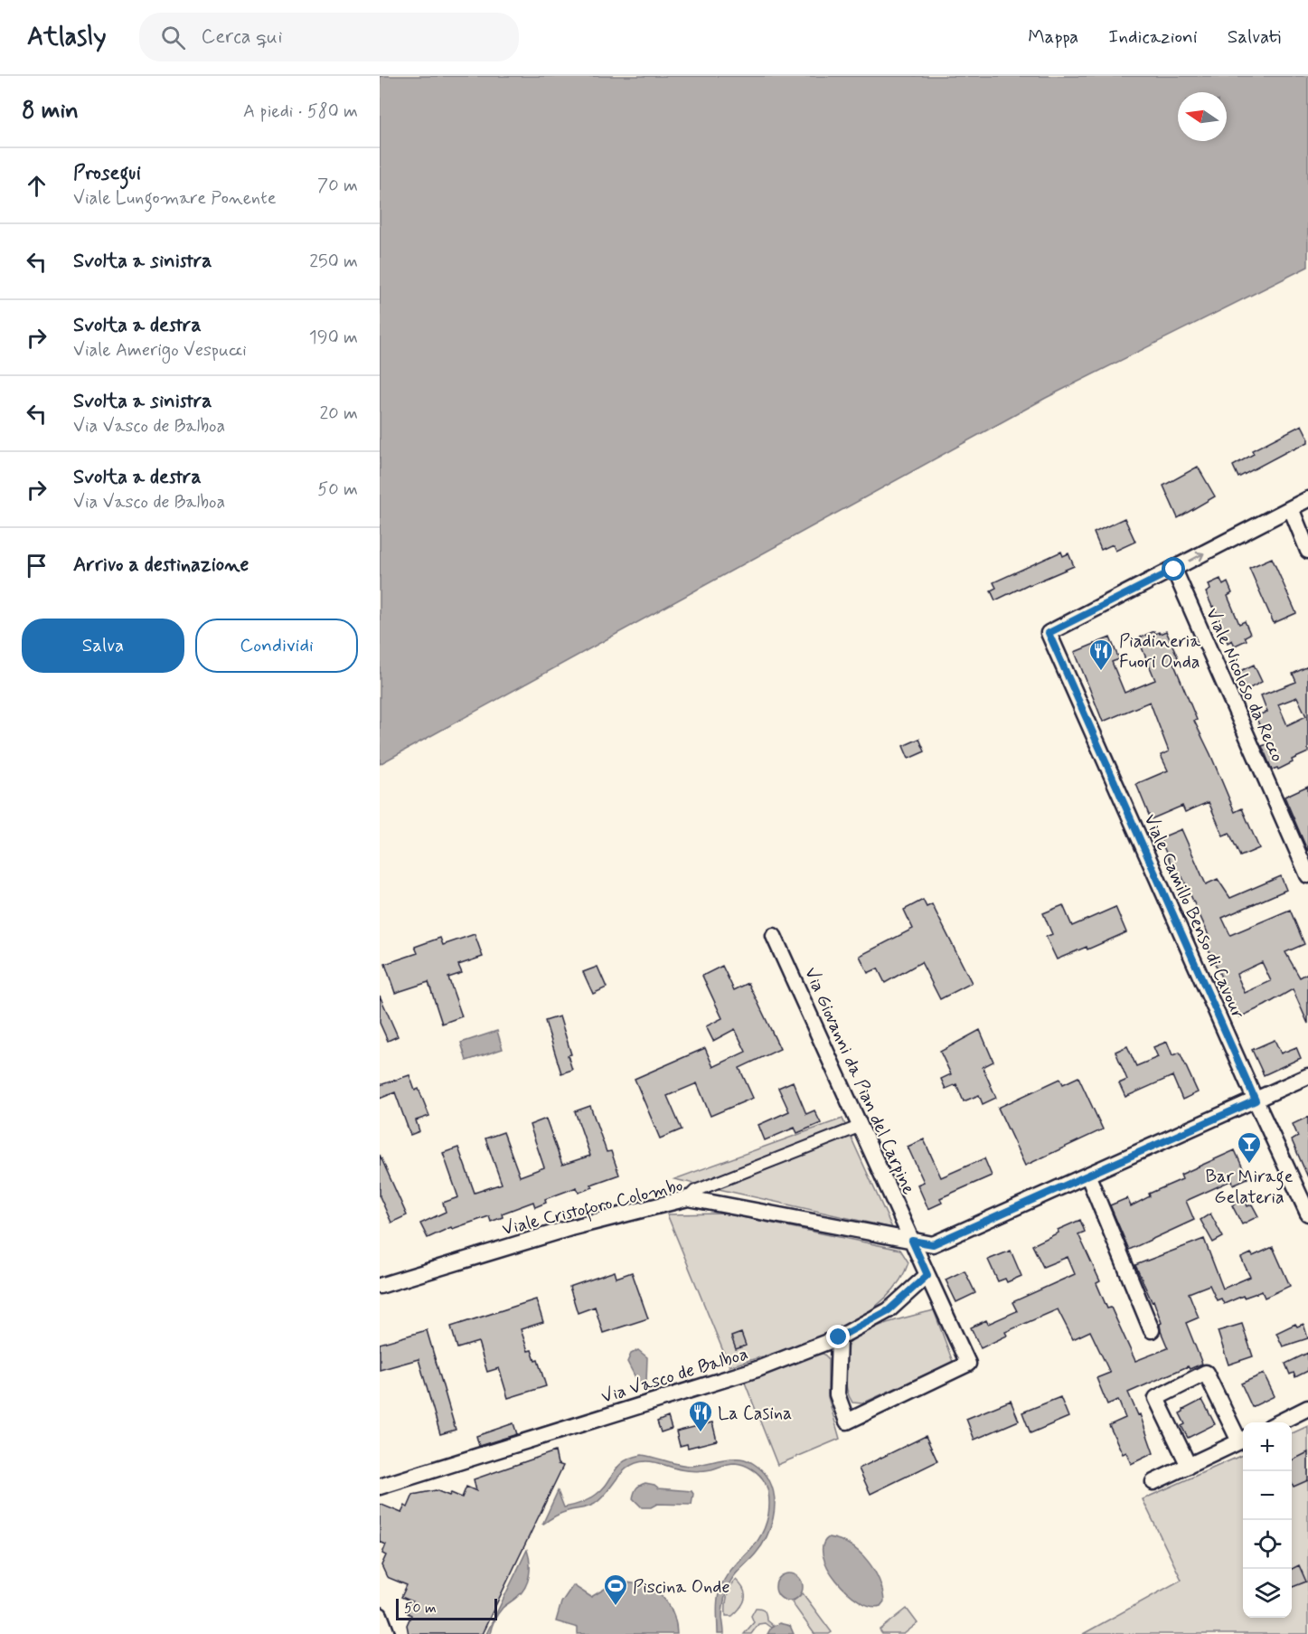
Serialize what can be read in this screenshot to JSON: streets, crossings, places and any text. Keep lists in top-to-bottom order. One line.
{"streets":{"street":["Viale Nicoloso da Recco","Viale Camillo Benso di Cavour","Via Giovanni da Pian del Carpine","Viale Cristoforo Colombo","Via Vasco de Balboa"]},"crossings":[["Viale Nicoloso da Recco","Viale Camillo Benso di Cavour"],["Viale Camillo Benso di Cavour","Viale Cristoforo Colombo"],["Via Giovanni da Pian del Carpine","Viale Cristoforo Colombo"]],"places":{"restaurant":["Piadineria Fuori Onda","La Casina"],"bar":["Bar Mirage Gelateria"],"sports":["Piscina Onde"]},"scale_bar":"50 m","north":"left","page":{"header":"Atlasly","search":"Cerca qui","nav":["Mappa","Indicazioni","Salvati"],"heading":["8 min","A piedi · 580 m"],"list":[["Prosegui","Viale Lungomare Ponente","70 m"],["Svolta a sinistra","250 m"],["Svolta a destra","Viale Amerigo Vespucci","190 m"],["Svolta a sinistra","Via Vasco de Balboa","20 m"],["Svolta a destra","Via Vasco de Balboa","50 m"],"Arrivo a destinazione"],"buttons":["Salva","Condividi"],"map_buttons":["+","−"],"scale":"50 m"}}
